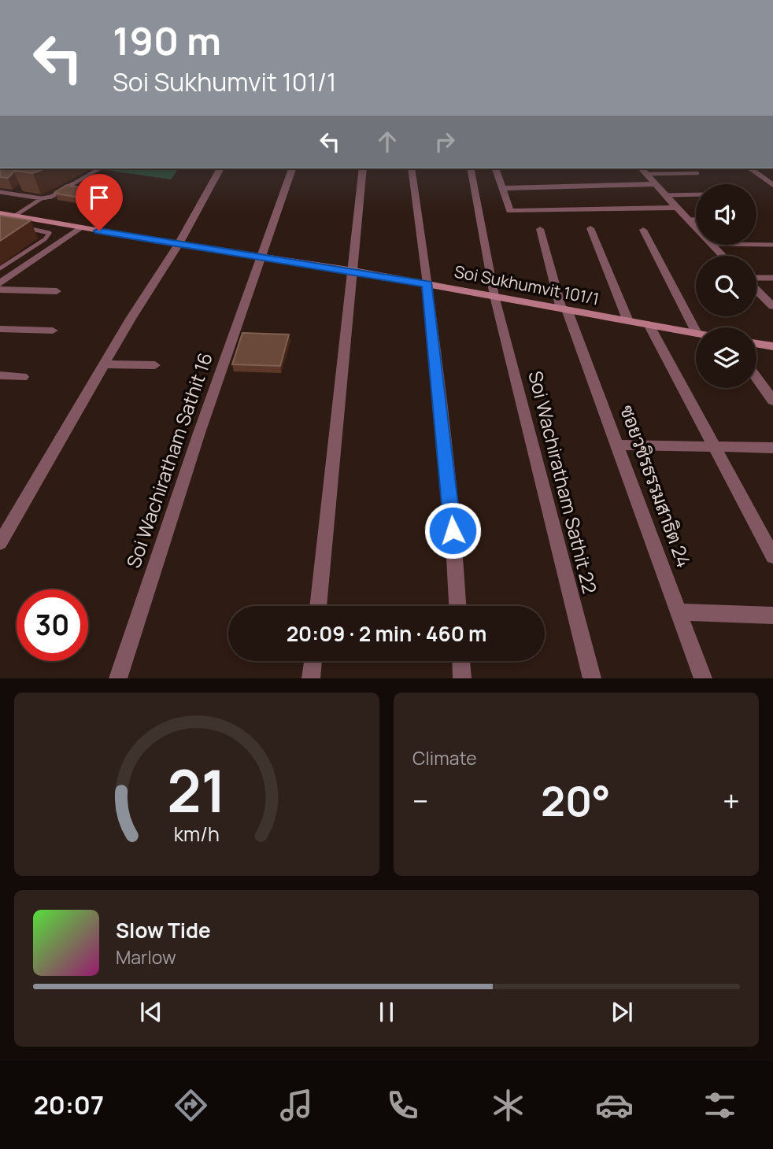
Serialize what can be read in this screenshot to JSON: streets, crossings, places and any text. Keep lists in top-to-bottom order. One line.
{"streets":{"street":["Soi Sukhumvit 101/1","Soi Wachiratham Sathit 16","Soi Wachiratham Sathit 22","ซอยวชิรธรรมสาธิต 24"]},"crossings":[["Soi Sukhumvit 101/1","Soi Wachiratham Sathit 16"],["Soi Sukhumvit 101/1","Soi Wachiratham Sathit 22"],["Soi Sukhumvit 101/1","ซอยวชิรธรรมสาธิต 24"]],"page":{"turn":["190 m","Soi Sukhumvit 101/1"],"limit":"30","trip":"20:09 · 2 min · 460 m","tile":"Climate","heat":["−","20°","+"],"song":["Slow Tide","Marlow"],"tabs":"20:07","gauge":["21","km/h"]}}
